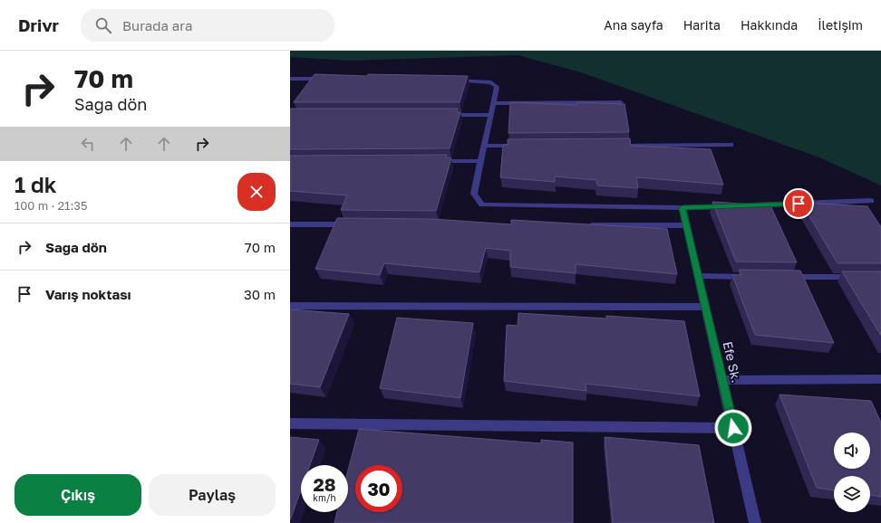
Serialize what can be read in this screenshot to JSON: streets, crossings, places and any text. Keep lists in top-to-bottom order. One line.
{"streets":{"street":["Efe Sk."]},"page":{"header":"Drivr","search":"Burada ara","nav":["Ana sayfa","Harita","Hakkında","İletişim"],"turn":["70 m","Sağa dön"],"heading":["1 dk","100 m · 21:35"],"list":[{"name":"Sağa dön","value":"70 m"},{"name":"Varış noktası","value":"30 m"}],"speed":"28 km/h","limit":"30","buttons":["Çıkış","Paylaş"]}}
